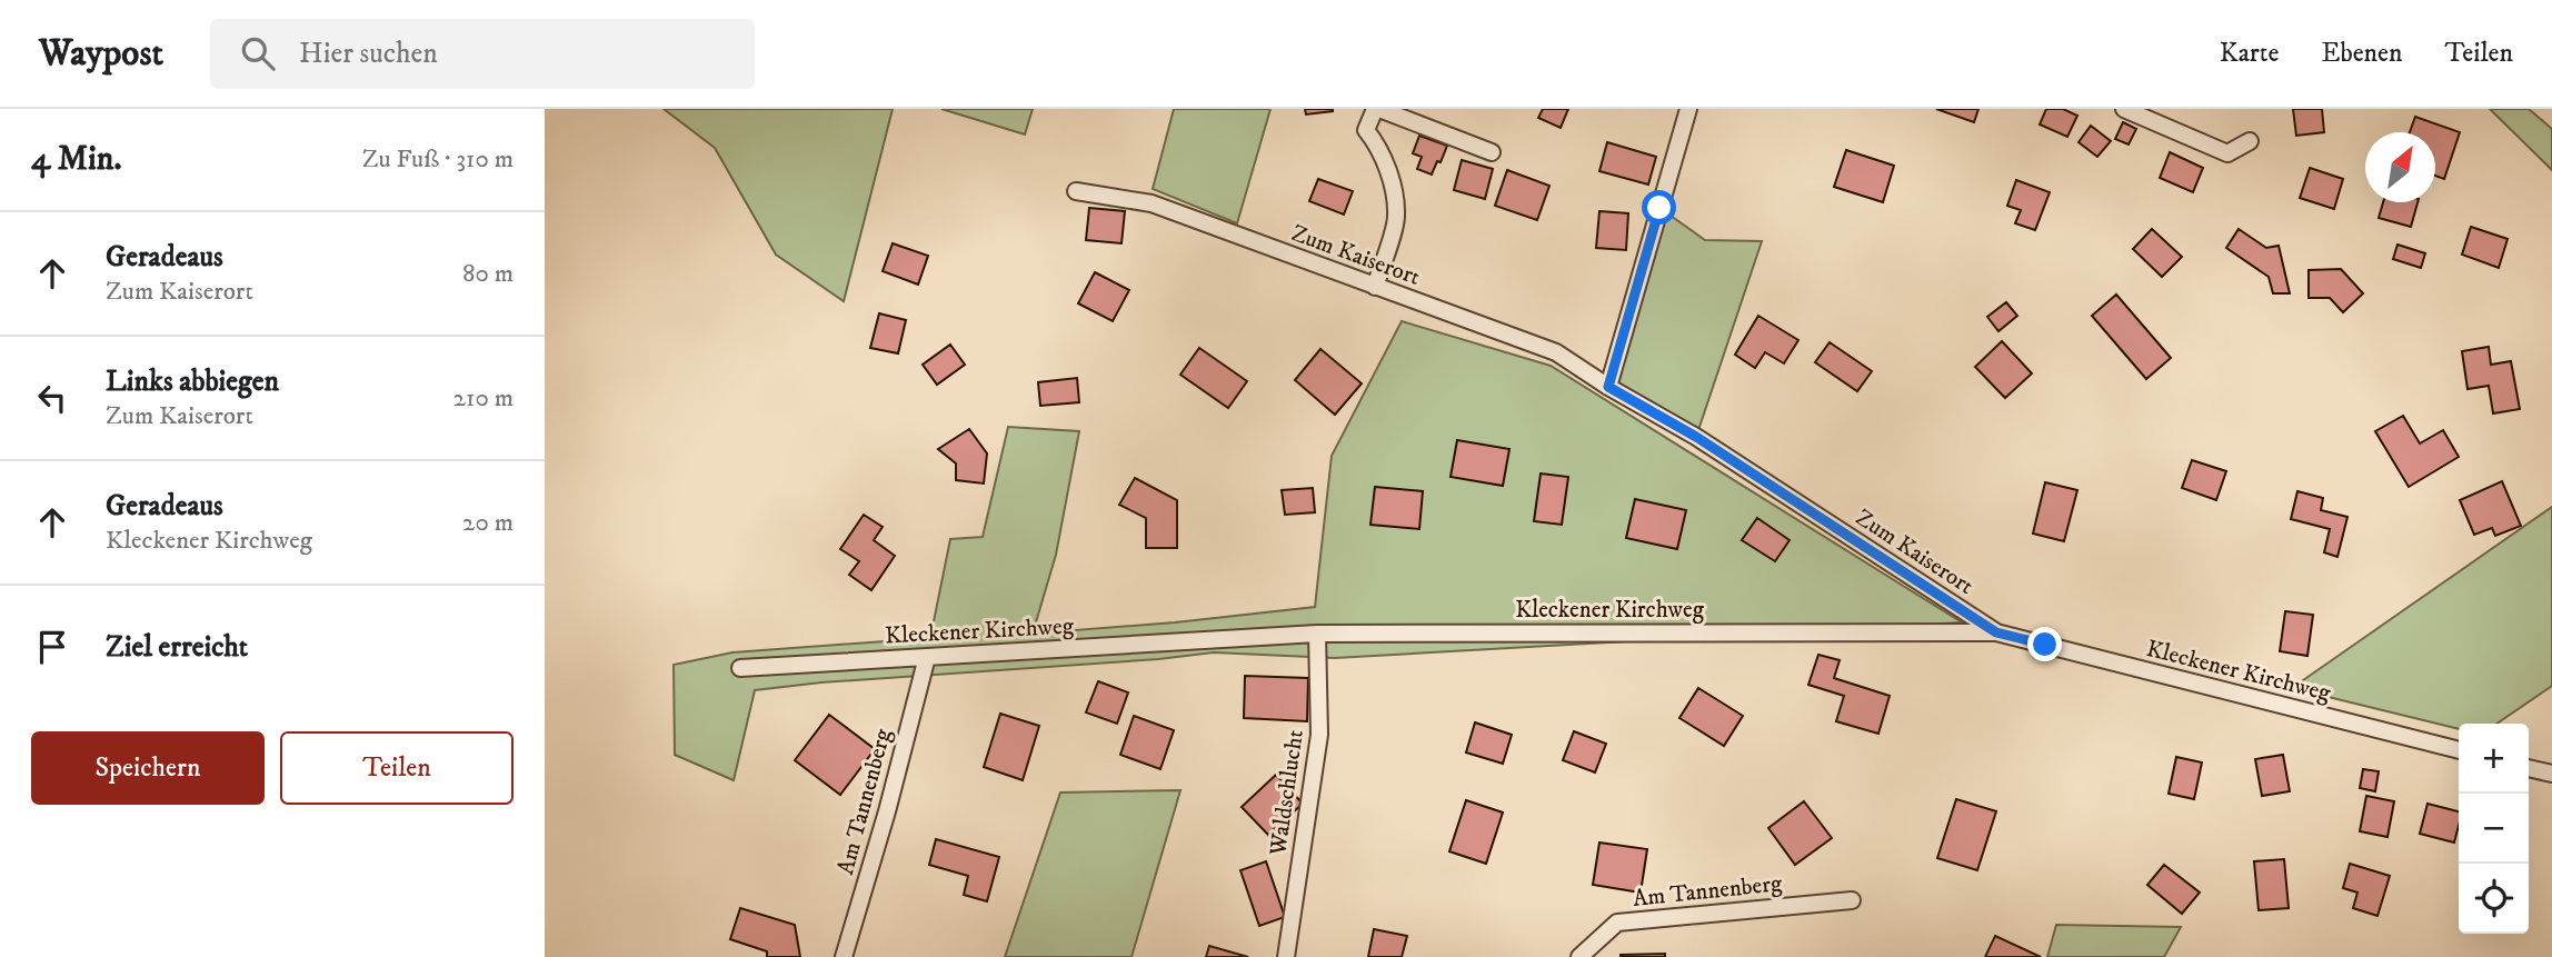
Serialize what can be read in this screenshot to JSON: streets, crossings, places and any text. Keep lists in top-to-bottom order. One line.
{"streets":{"street":["Zum Kaiserort","Kleckener Kirchweg","Waldschlucht","Am Tannenberg"]},"crossings":[["Zum Kaiserort","Kleckener Kirchweg"],["Kleckener Kirchweg","Waldschlucht"],["Kleckener Kirchweg","Am Tannenberg"]],"north":"top right","page":{"header":"Waypost","search":"Hier suchen","nav":["Karte","Ebenen","Teilen"],"heading":["4 Min.","Zu Fuß · 310 m"],"list":[["Geradeaus","Zum Kaiserort","80 m"],["Links abbiegen","Zum Kaiserort","210 m"],["Geradeaus","Kleckener Kirchweg","20 m"],"Ziel erreicht"],"buttons":["Speichern","Teilen"],"map_buttons":["+","−"]}}
